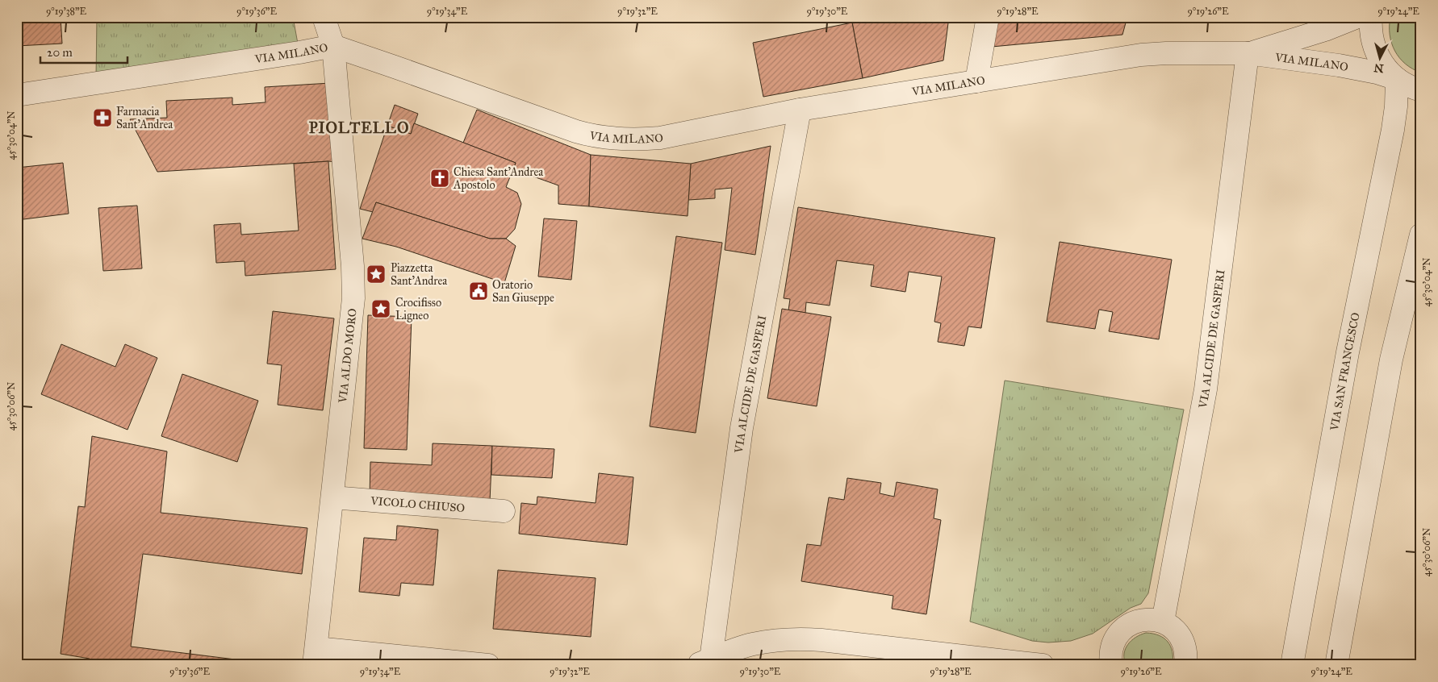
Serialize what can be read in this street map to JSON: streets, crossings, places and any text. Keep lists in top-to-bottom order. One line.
{"streets":{"street":["VIA MILANO","VIA ALCIDE DE GASPERI","VIA ALDO MORO","VIA SAN FRANCESCO","VICOLO CHIUSO"]},"crossings":[["VIA MILANO","VIA ALCIDE DE GASPERI"],["VIA MILANO","VIA ALDO MORO"],["VIA MILANO","VIA SAN FRANCESCO"],["VIA ALDO MORO","VICOLO CHIUSO"]],"districts":["PIOLTELLO"],"places":{"pharmacy":["Farmacia Sant'Andrea"],"church":["Chiesa Sant'Andrea Apostolo"],"place":["Piazzetta Sant'Andrea","Crocifisso Ligneo"],"public building":["Oratorio San Giuseppe"]},"scale_bar":"20 m","north":"bottom","coordinates":["9°19'38\"E","9°19'36\"E","9°19'34\"E","9°19'32\"E","9°19'30\"E","9°19'28\"E","9°19'26\"E","9°19'24\"E","45°30'04\"N","45°30'06\"N"]}
